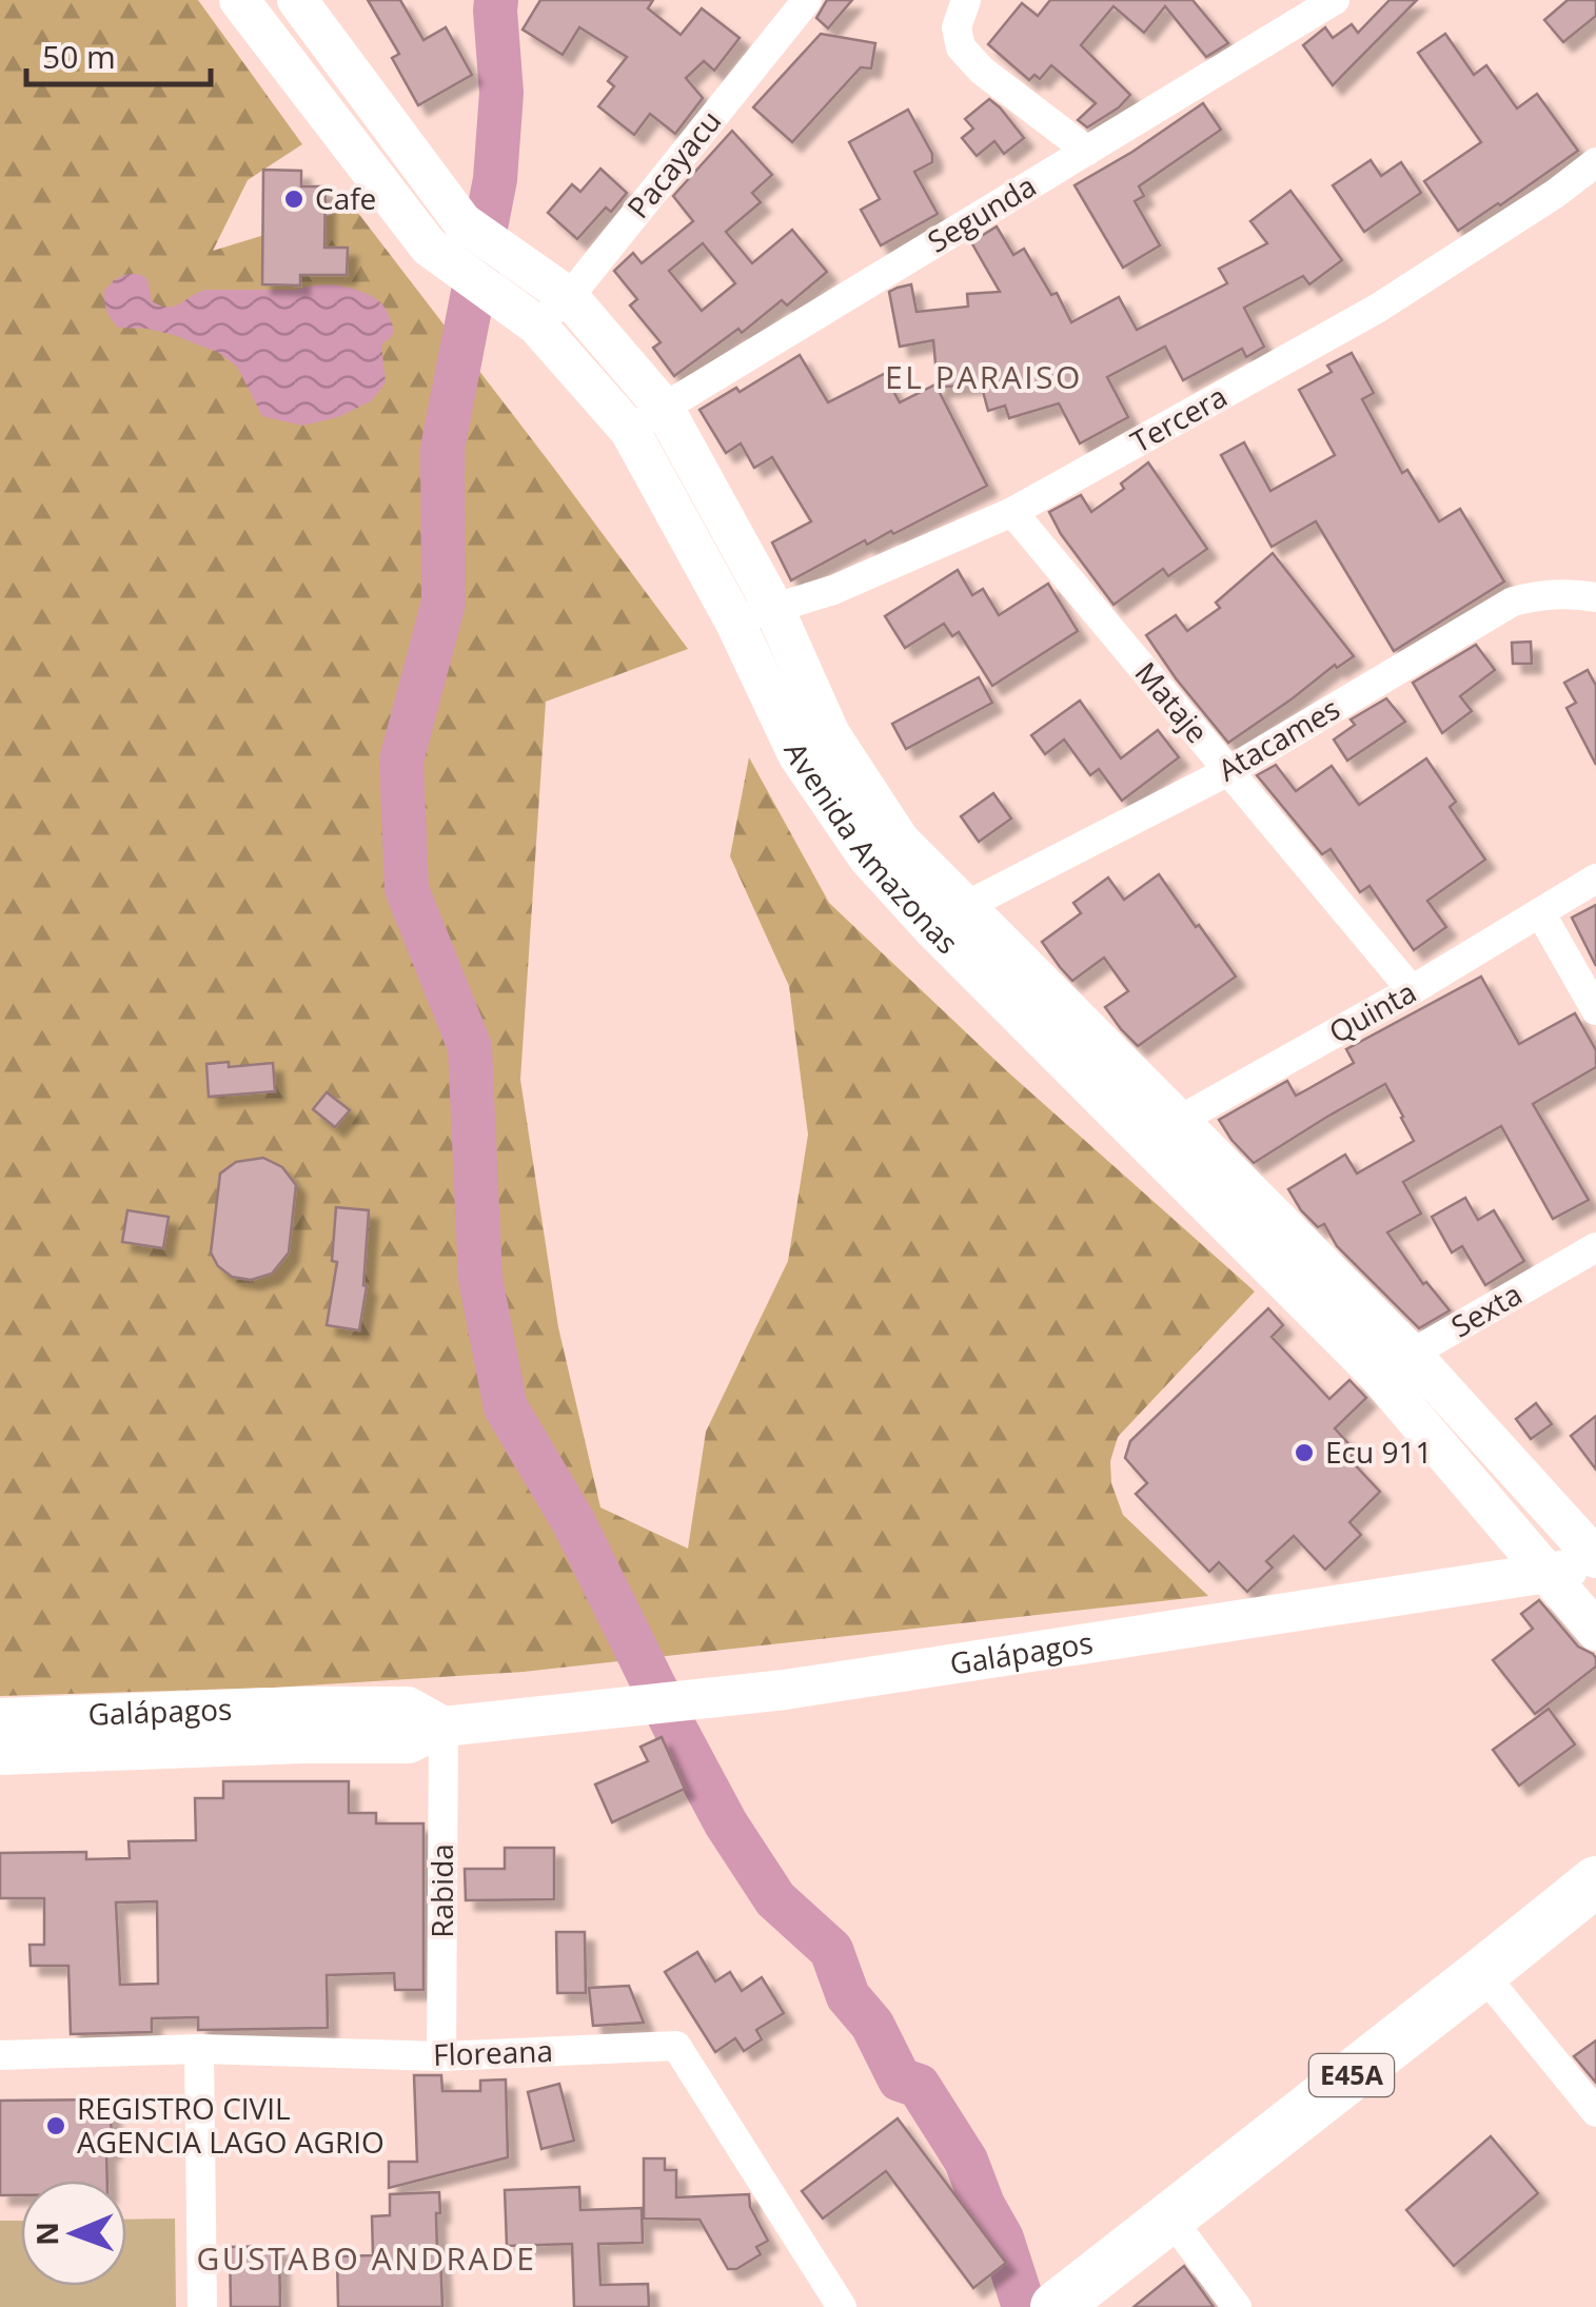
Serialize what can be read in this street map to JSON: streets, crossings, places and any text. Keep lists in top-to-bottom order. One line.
{"streets":{"highway":["E45A"],"main road":["Avenida Amazonas","Galápagos"],"street":["Pacayacu","Segunda","Tercera","Mataje","Atacames","Quinta","Sexta","Rabida","Floreana"]},"crossings":[["Pacayacu","Avenida Amazonas"],["Segunda","Avenida Amazonas"],["Tercera","Mataje"],["Tercera","Avenida Amazonas"],["Mataje","Atacames"],["Mataje","Quinta"],["Atacames","Avenida Amazonas"],["Avenida Amazonas","Quinta"],["Avenida Amazonas","Sexta"],["Avenida Amazonas","Galápagos"],["Galápagos","Rabida"],["Rabida","Floreana"]],"districts":["EL PARAISO","GUSTABO ANDRADE"],"places":["Cafe","Ecu 911","REGISTRO CIVIL AGENCIA LAGO AGRIO"],"scale_bar":"50 m","north":"left"}
